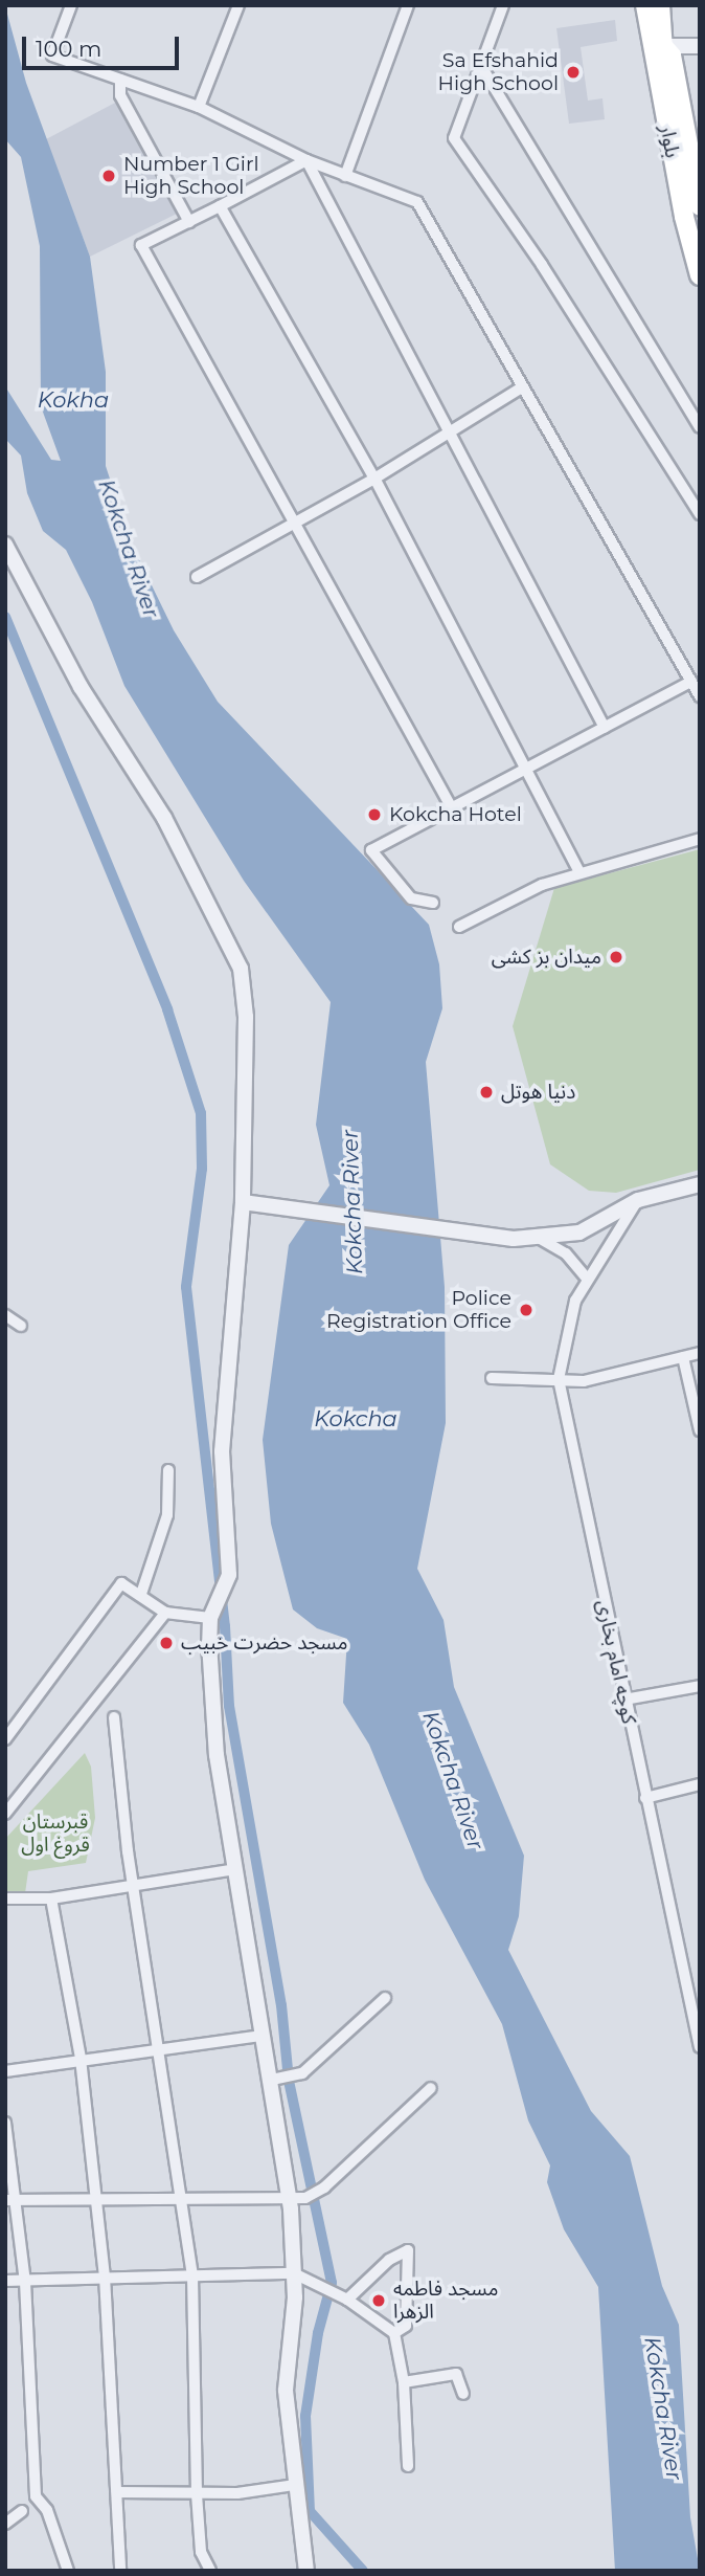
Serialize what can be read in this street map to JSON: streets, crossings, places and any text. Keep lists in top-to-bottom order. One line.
{"streets":{"main road":["بلوار"],"street":["کوچه امام بخاری"]},"water":["Kokha","Kokcha River","Kokcha"],"parks":["قبرستان قروغ اول"],"places":["Sa Efshahid High School","Number 1 Girl High School","Kokcha Hotel","میدان بز کشی","دنیا هوتل","Police Registration Office","مسجد حضرت خبیب","مسجد فاطمه الزهرا"],"scale_bar":"100 m"}
